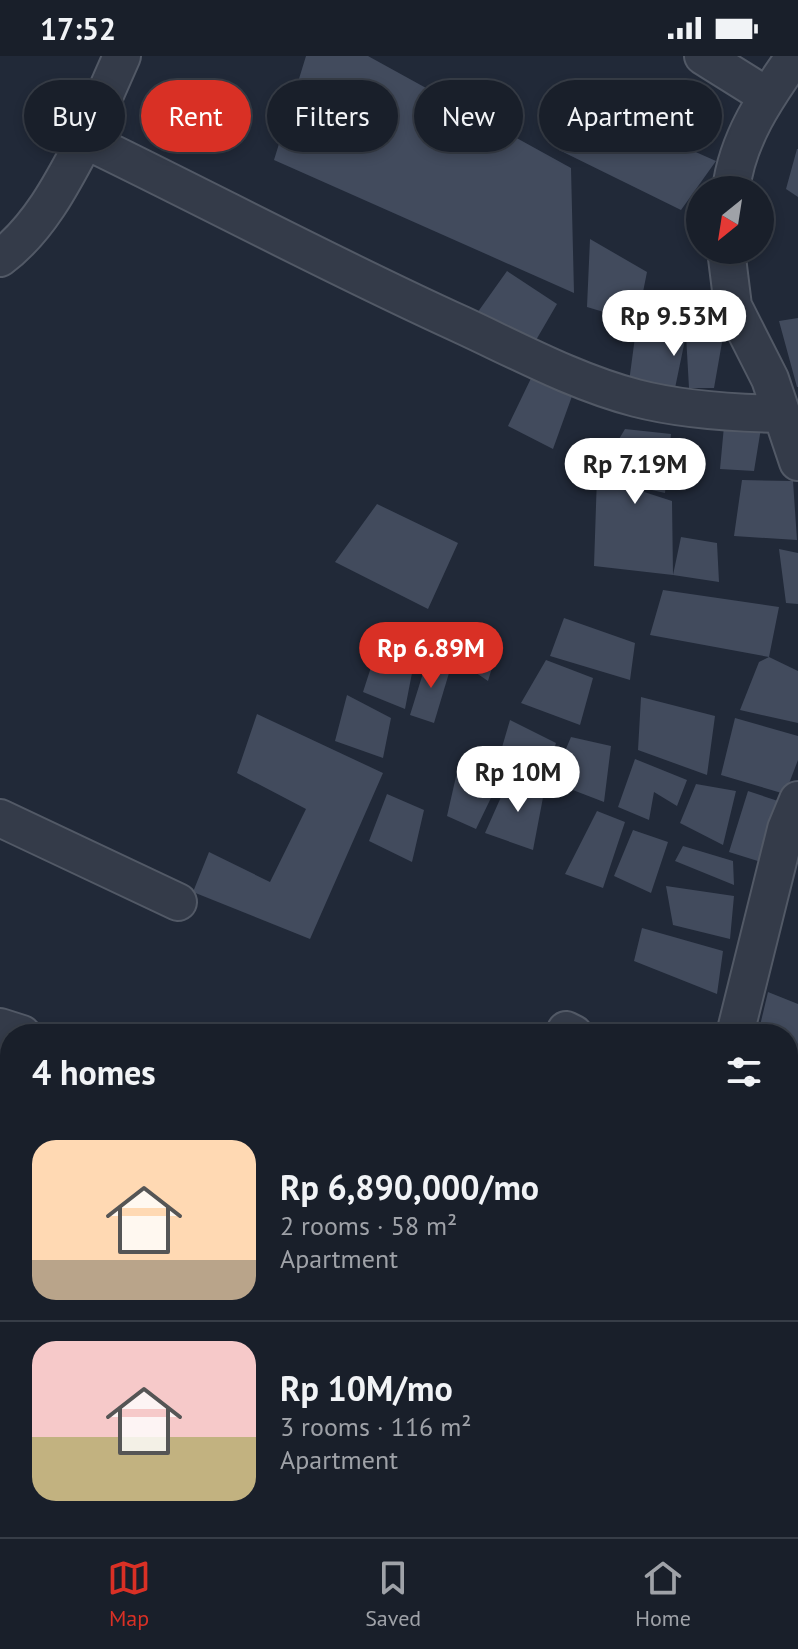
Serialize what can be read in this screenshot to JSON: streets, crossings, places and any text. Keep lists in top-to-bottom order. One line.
{"north":"bottom left","page":{"status":"17:52","chip":["Buy","Rent","Filters","New","Apartment"],"price":["Rp 9.53M","Rp 7.19M","Rp 6.89M","Rp 10M"],"heading":"4 homes","list":[{"name":"Rp 6,890,000/mo","note":"2 rooms · 58 m² · Apartment"},{"name":"Rp 10M/mo","note":"3 rooms · 116 m² · Apartment"}],"tabs":["Map","Saved","Home"]}}
